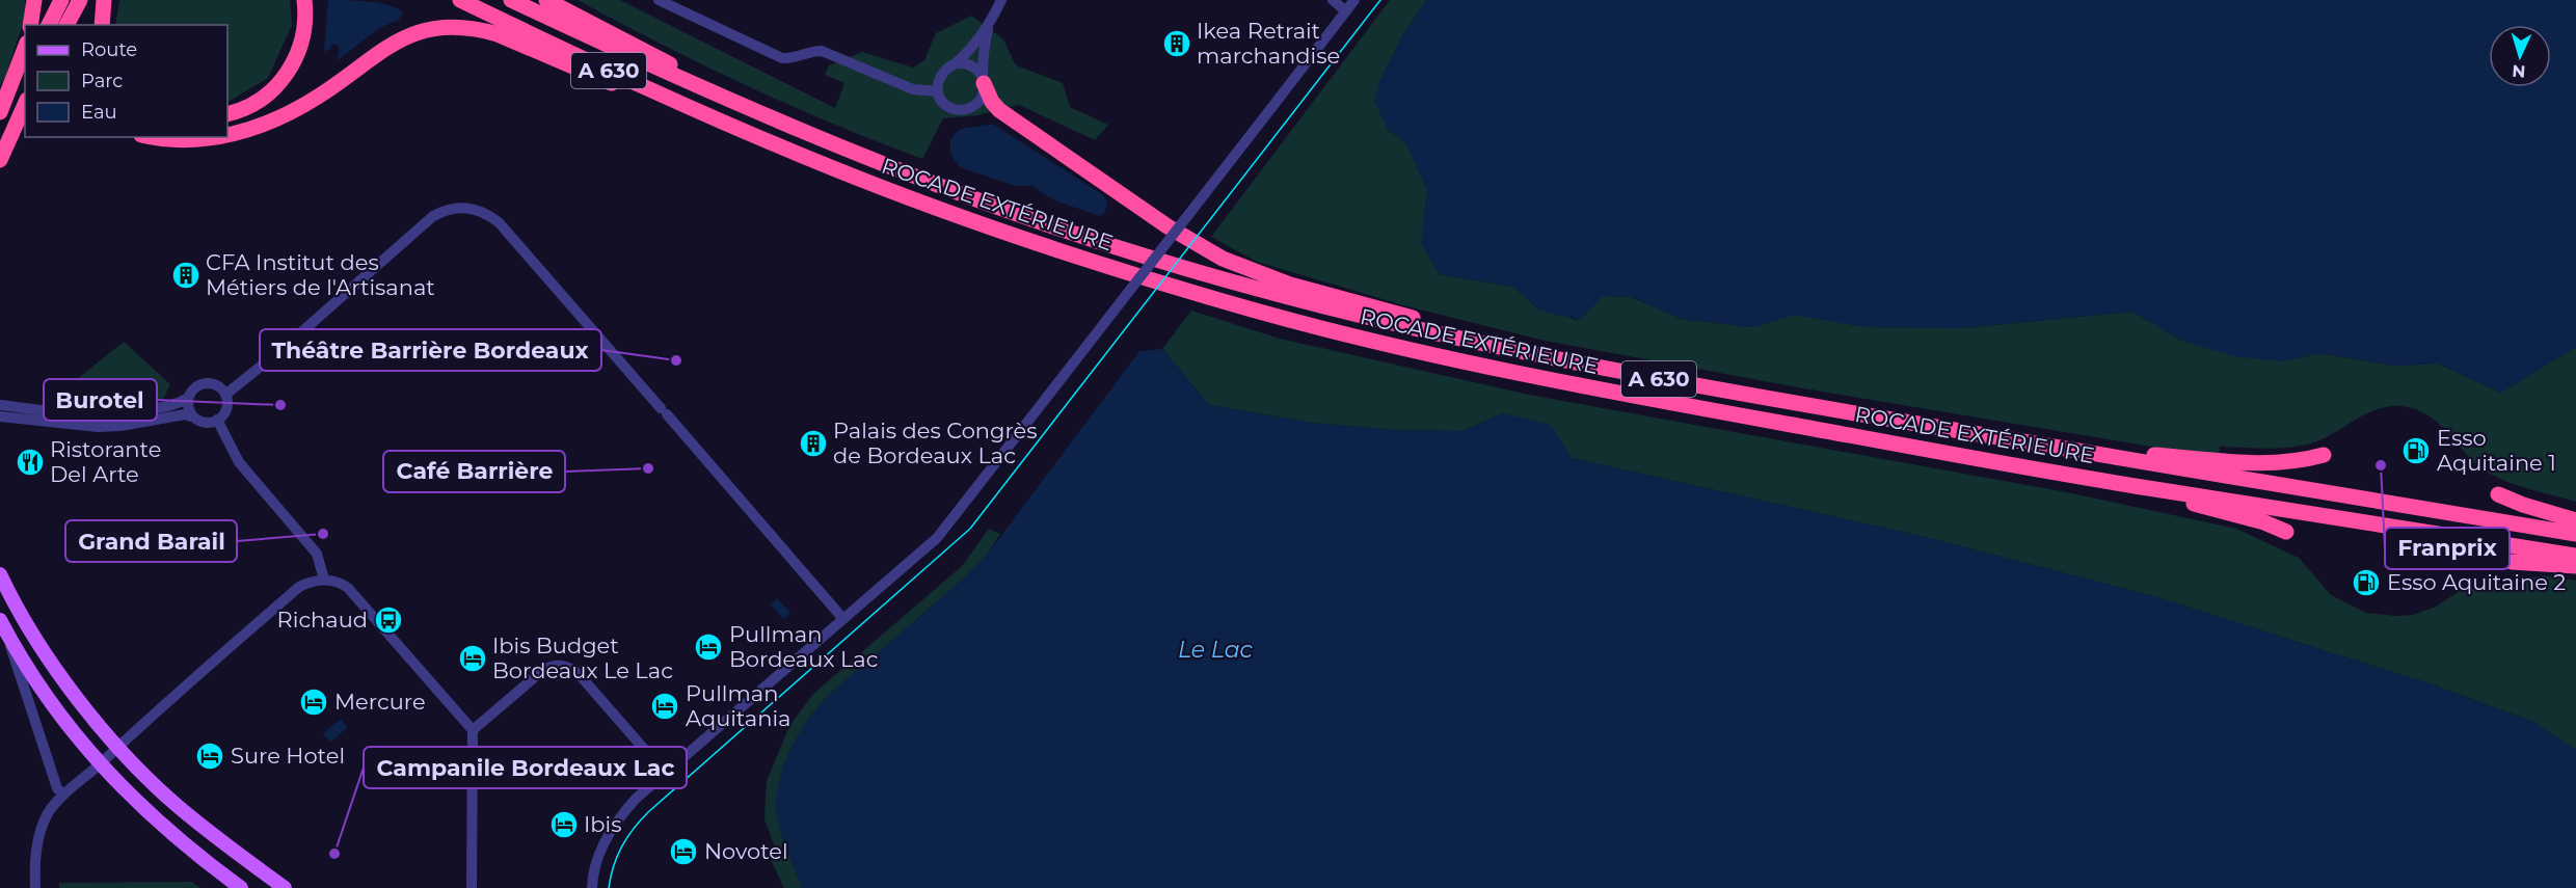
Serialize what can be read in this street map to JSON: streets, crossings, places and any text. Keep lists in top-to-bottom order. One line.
{"streets":{"highway":["A 630","ROCADE EXTÉRIEURE"]},"water":["Le Lac"],"places":{"building":["Ikea Retrait marchandise","CFA Institut des Métiers de l'Artisanat","Palais des Congrès de Bordeaux Lac"],"other":["Théâtre Barrière Bordeaux","Burotel","Franprix","Café Barrière","Grand Barail","Campanile Bordeaux Lac"],"fuel station":["Esso Aquitaine 1","Esso Aquitaine 2"],"restaurant":["Ristorante Del Arte"],"bus stop":["Richaud"],"hotel":["Pullman Bordeaux Lac","Ibis Budget Bordeaux Le Lac","Mercure","Pullman Aquitania","Sure Hotel","Ibis","Novotel"]},"legend":["Route","Parc","Eau"],"north":"bottom"}
